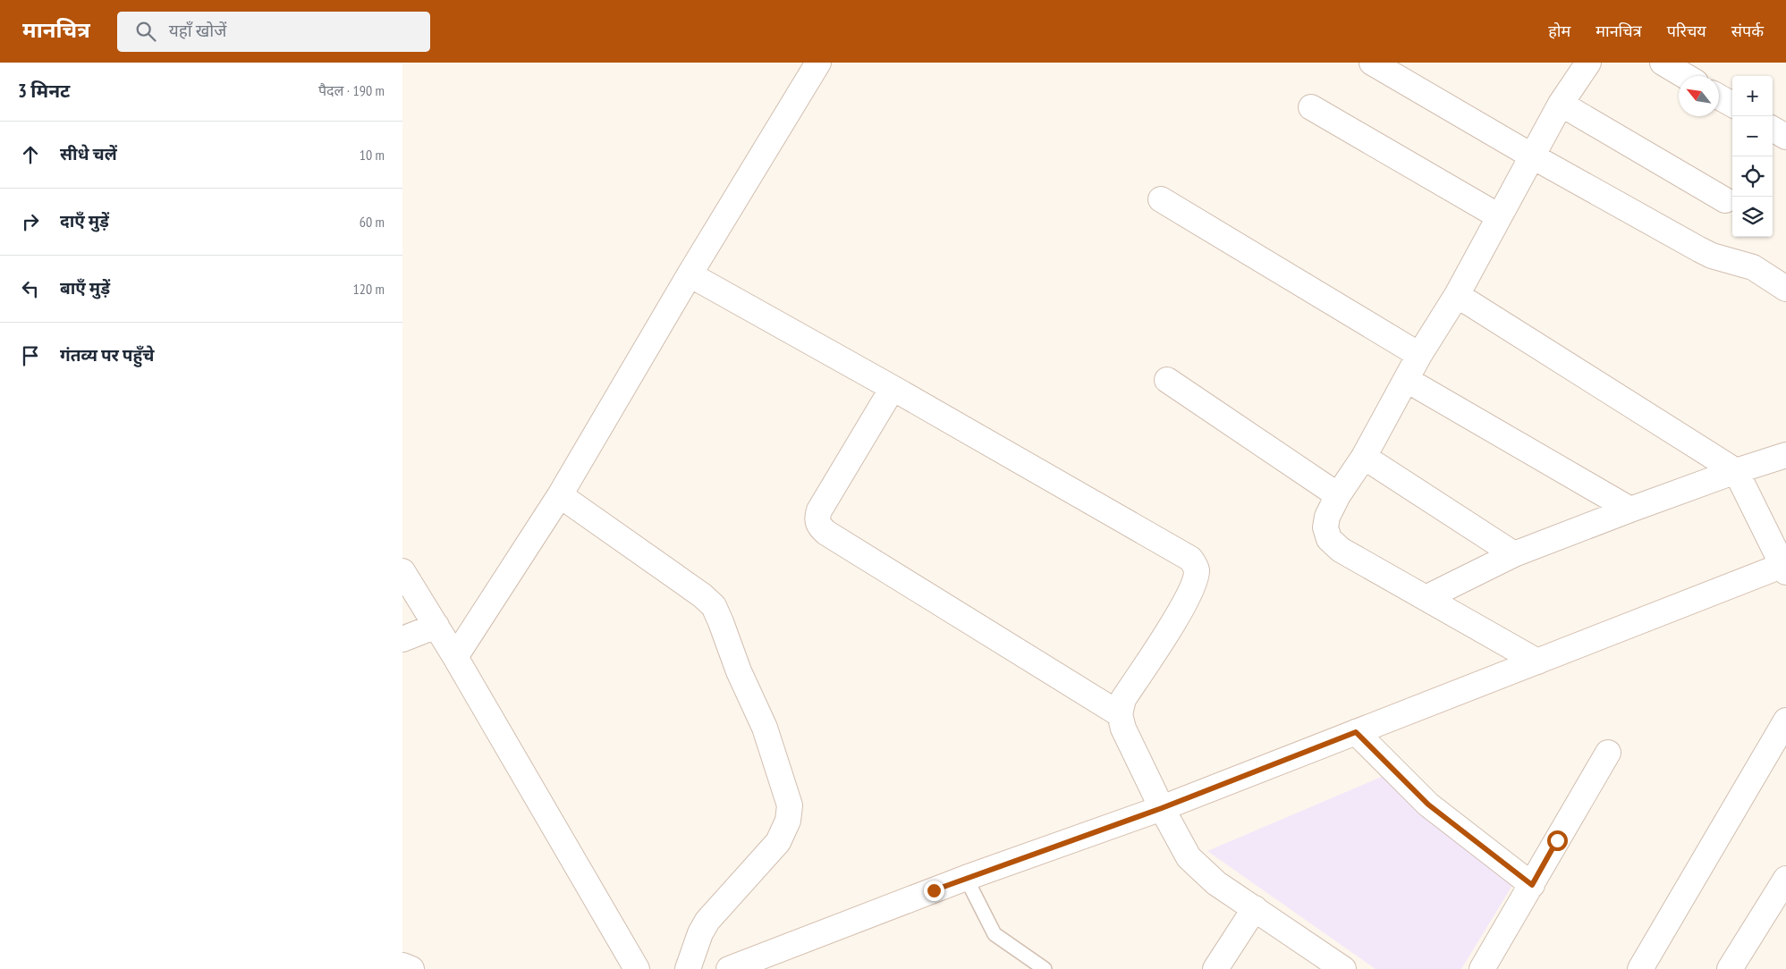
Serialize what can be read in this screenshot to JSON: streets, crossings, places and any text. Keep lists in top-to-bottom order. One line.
{"north":"top left","page":{"header":"मानचित्र","search":"यहाँ खोजें","nav":["होम","मानचित्र","परिचय","संपर्क"],"heading":["3 मिनट","पैदल · 190 m"],"map_buttons":["+","−"],"list":[["सीधे चलें","10 m"],["दाएँ मुड़ें","60 m"],["बाएँ मुड़ें","120 m"],"गंतव्य पर पहुँचे"]}}
